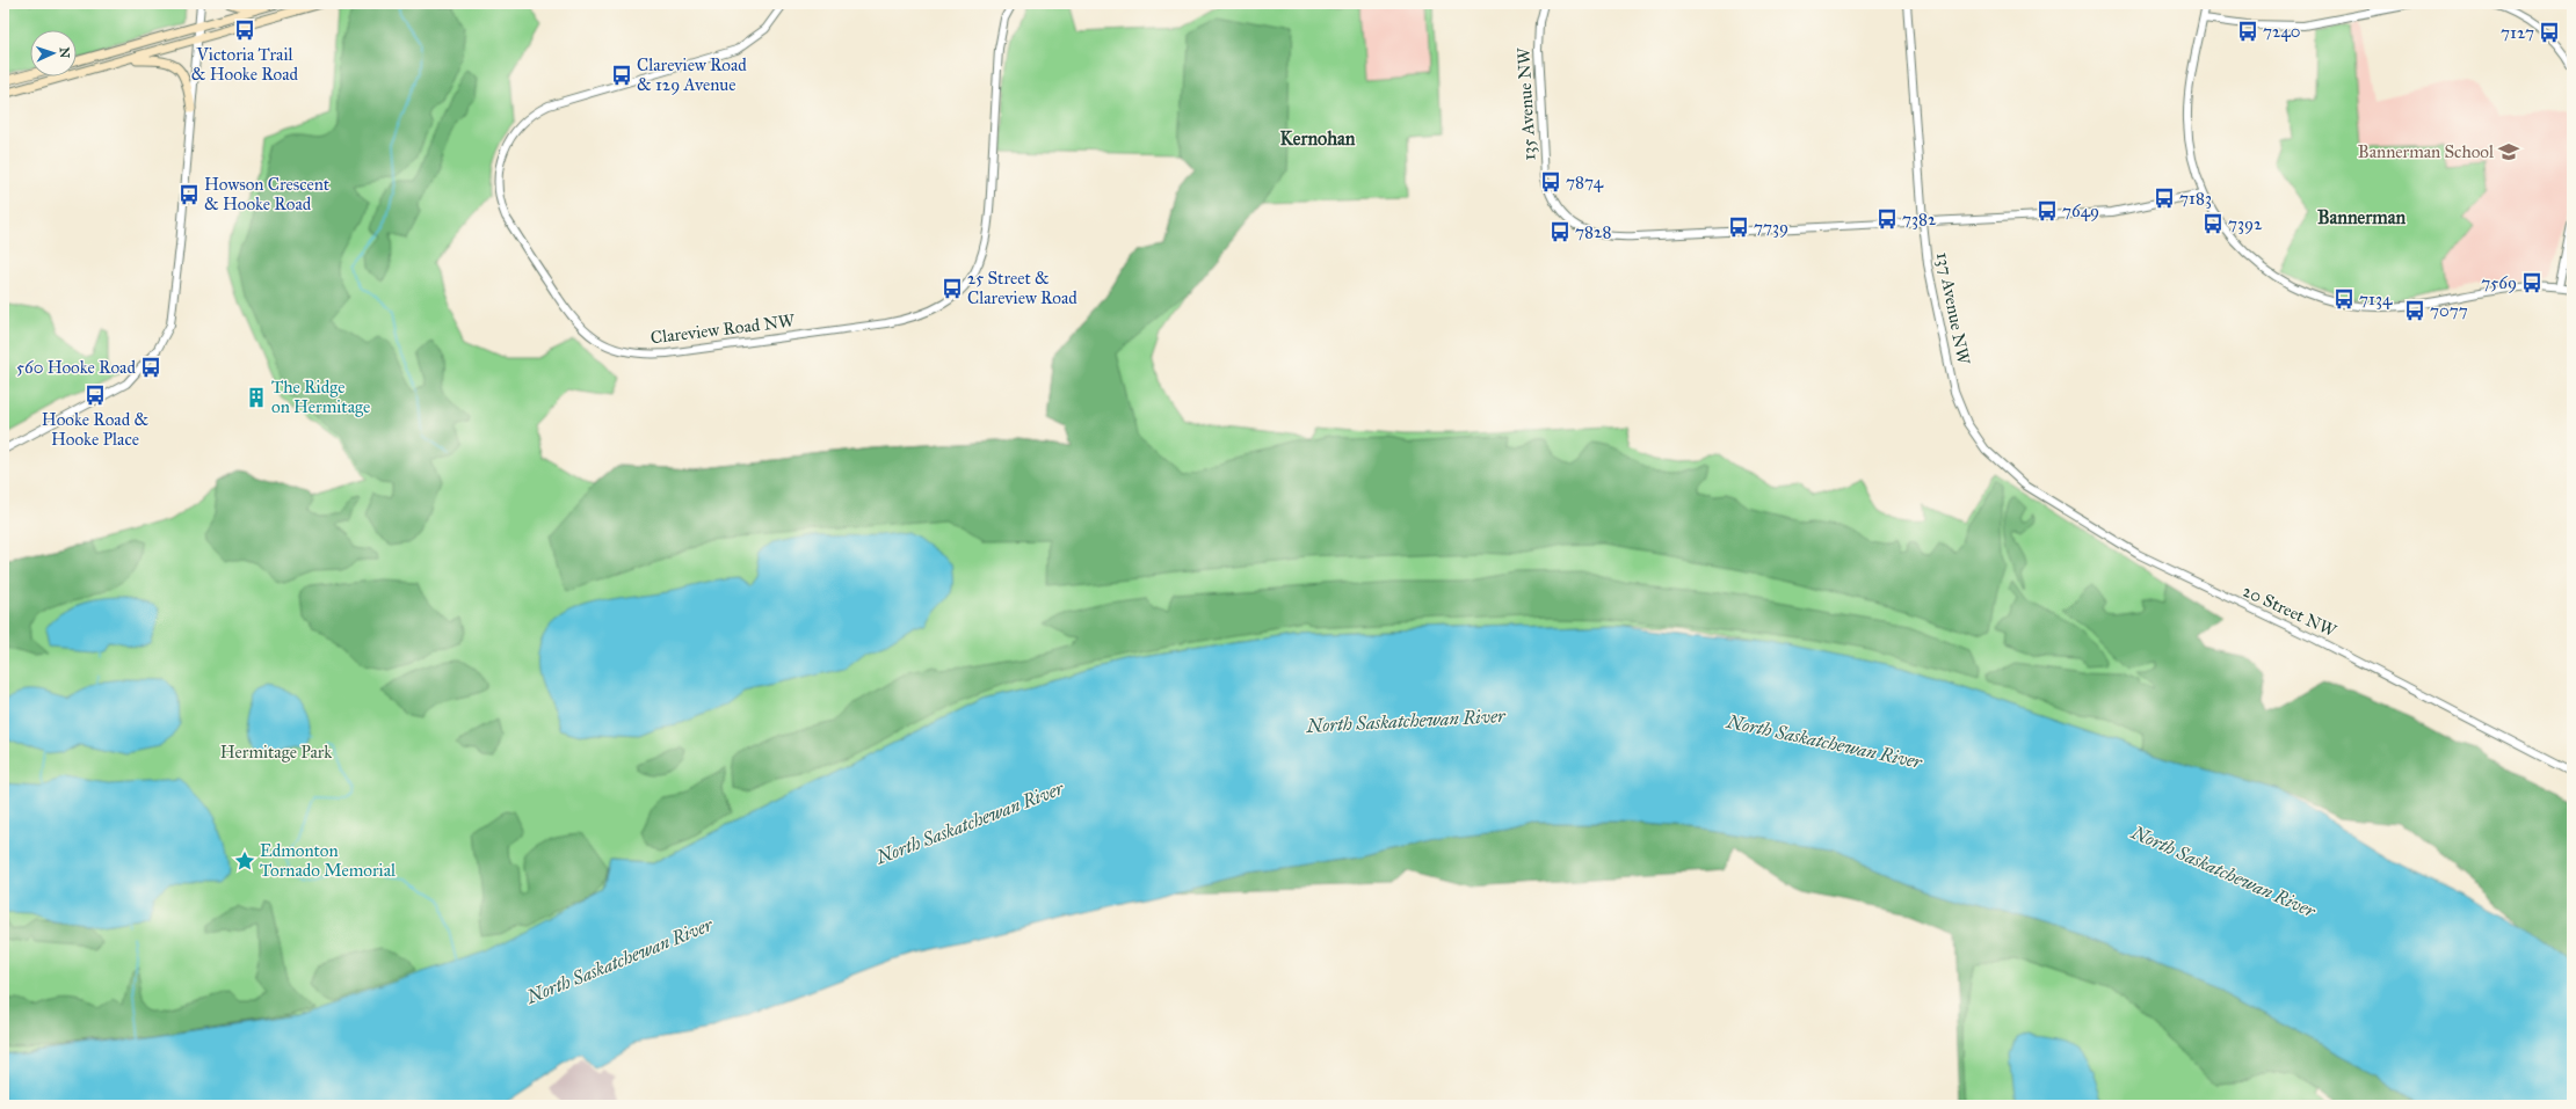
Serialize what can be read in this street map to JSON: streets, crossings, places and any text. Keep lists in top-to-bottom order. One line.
{"streets":{"street":["135 Avenue NW","137 Avenue NW","Clareview Road NW","20 Street NW"]},"crossings":[["135 Avenue NW","137 Avenue NW"],["137 Avenue NW","20 Street NW"]],"districts":["Kernohan","Bannerman"],"water":["North Saskatchewan River"],"parks":["Hermitage Park"],"places":{"bus stop":["Victoria Trail & Hooke Road","7240","7127","Clareview Road & 129 Avenue","7874","Howson Crescent & Hooke Road","7183","7649","7382","7392","7739","7828","7569","25 Street & Clareview Road","7134","7077","560 Hooke Road","Hooke Road & Hooke Place"],"school or university":["Bannerman School"],"building":["The Ridge on Hermitage"],"place":["Edmonton Tornado Memorial"]},"north":"right"}
